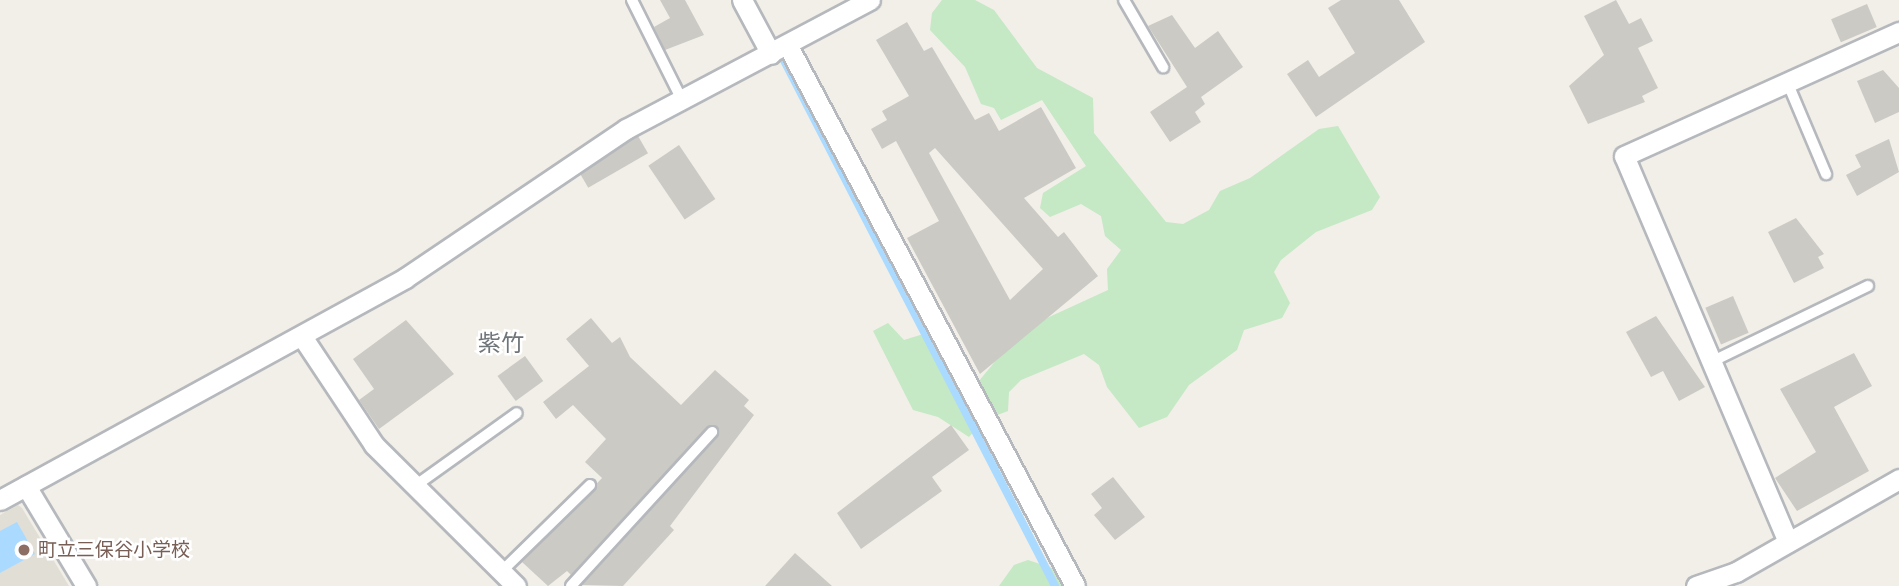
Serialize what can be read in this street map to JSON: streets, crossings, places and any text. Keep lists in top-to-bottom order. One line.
{"districts":["紫竹"],"places":["町立三保谷小学校"]}
